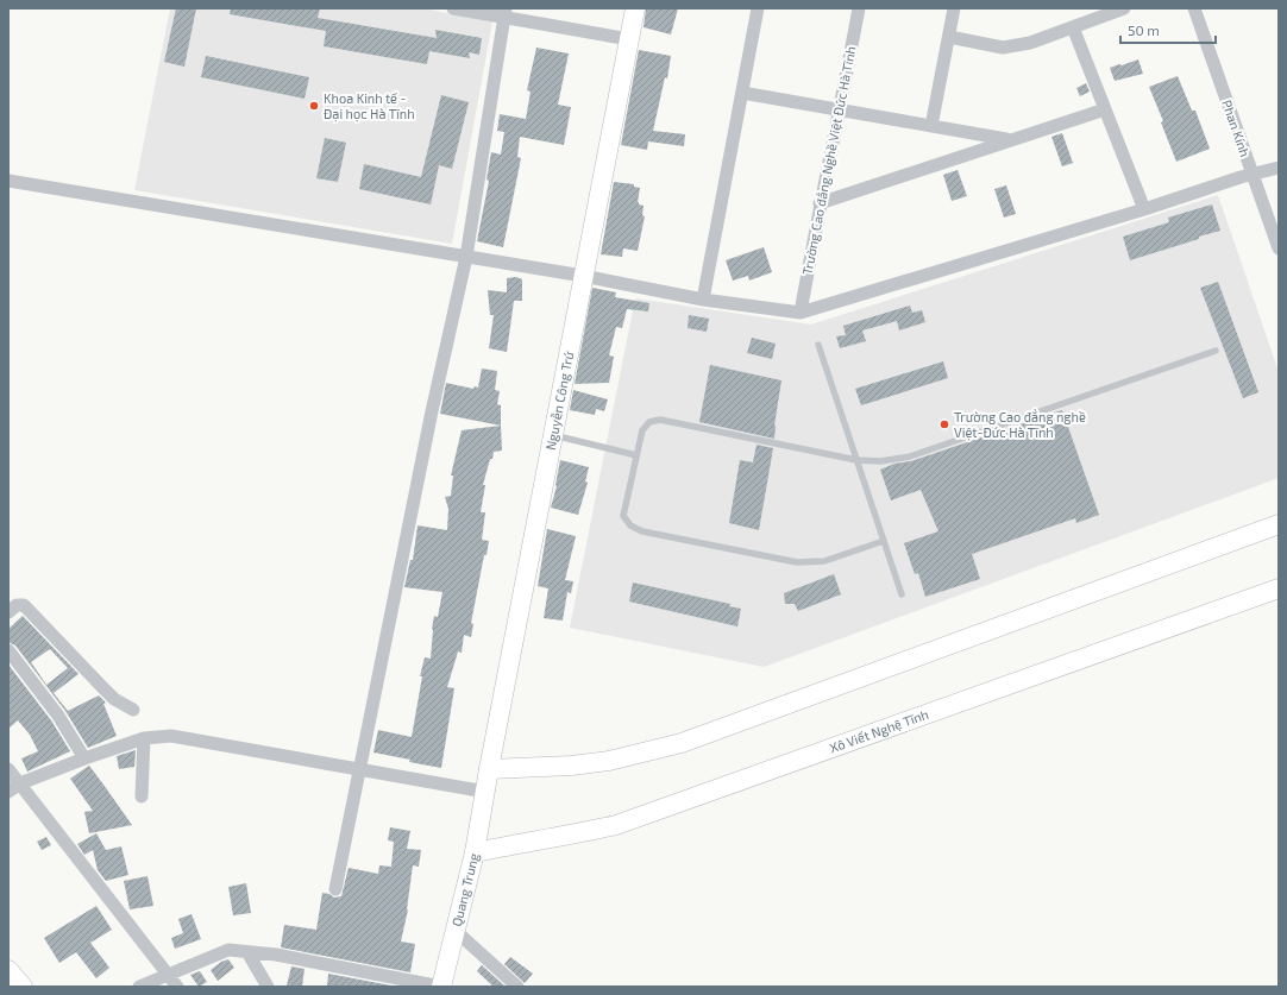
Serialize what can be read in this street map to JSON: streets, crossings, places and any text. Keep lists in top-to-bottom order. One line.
{"streets":{"street":["Phan Kính","Trường Cao đẳng Nghề Việt Đức Hà Tĩnh","Nguyễn Công Trứ","Xô Viết Nghệ Tĩnh","Quang Trung"]},"crossings":[["Nguyễn Công Trứ","Quang Trung"],["Xô Viết Nghệ Tĩnh","Quang Trung"]],"places":["Khoa Kinh tế - Đại học Hà Tĩnh","Trường Cao đẳng nghề Việt-Đức Hà Tĩnh"],"scale_bar":"50 m"}
